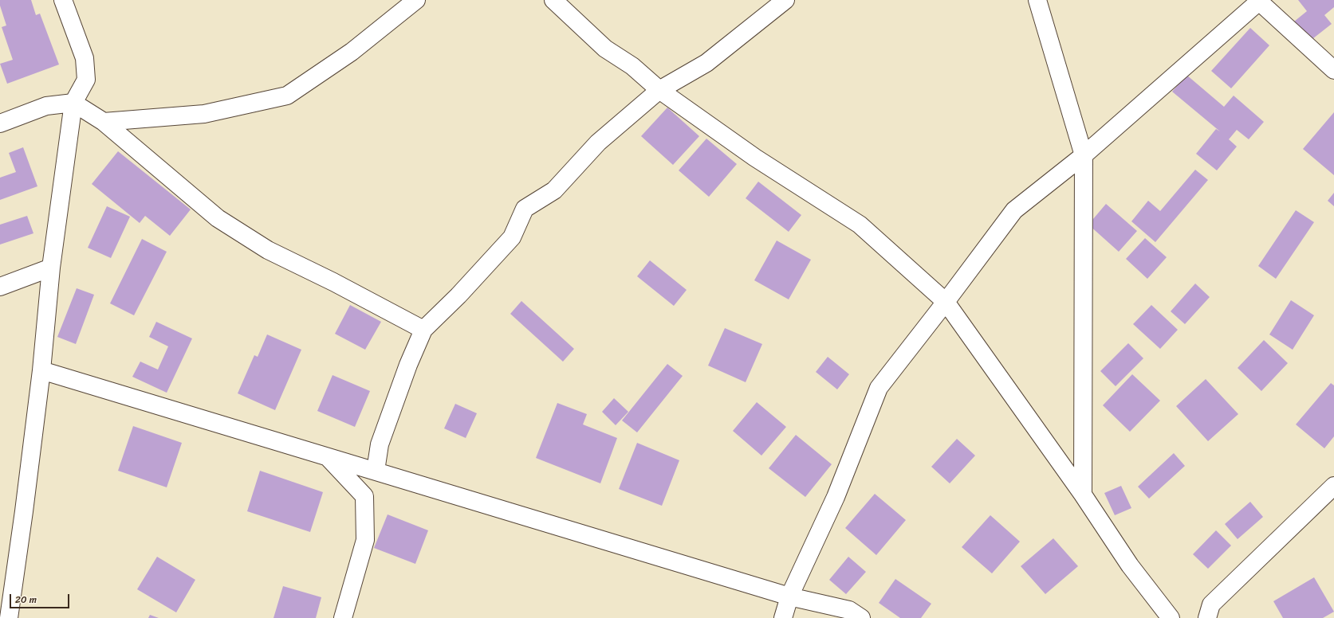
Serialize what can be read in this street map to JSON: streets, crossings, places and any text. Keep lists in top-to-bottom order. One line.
{"scale_bar":"20 m"}
